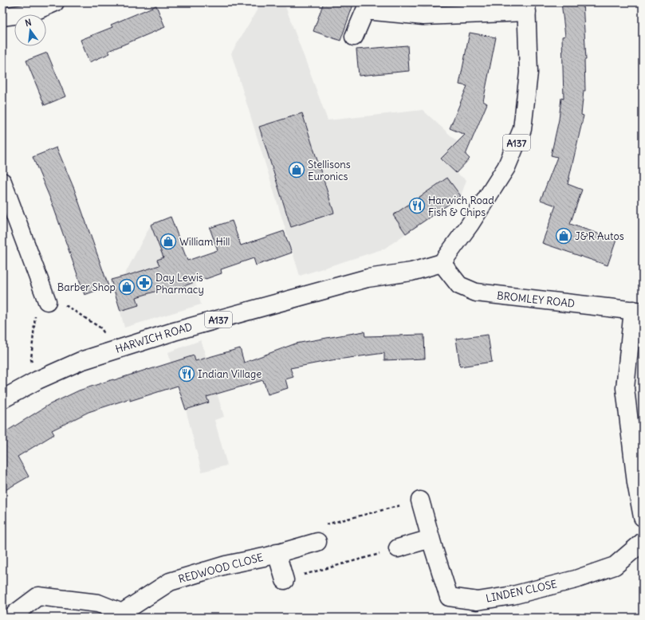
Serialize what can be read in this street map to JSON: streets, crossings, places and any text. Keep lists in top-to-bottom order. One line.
{"streets":{"street":["A137","BROMLEY ROAD","HARWICH ROAD","REDWOOD CLOSE","LINDEN CLOSE"]},"crossings":[["A137","BROMLEY ROAD"],["A137","HARWICH ROAD"],["BROMLEY ROAD","HARWICH ROAD"]],"places":{"shop":["Stellisons Euronics","J&R Autos","William Hill","Barber Shop"],"restaurant":["Harwich Road Fish & Chips","Indian Village"],"pharmacy":["Day Lewis Pharmacy"]},"north":"top"}
